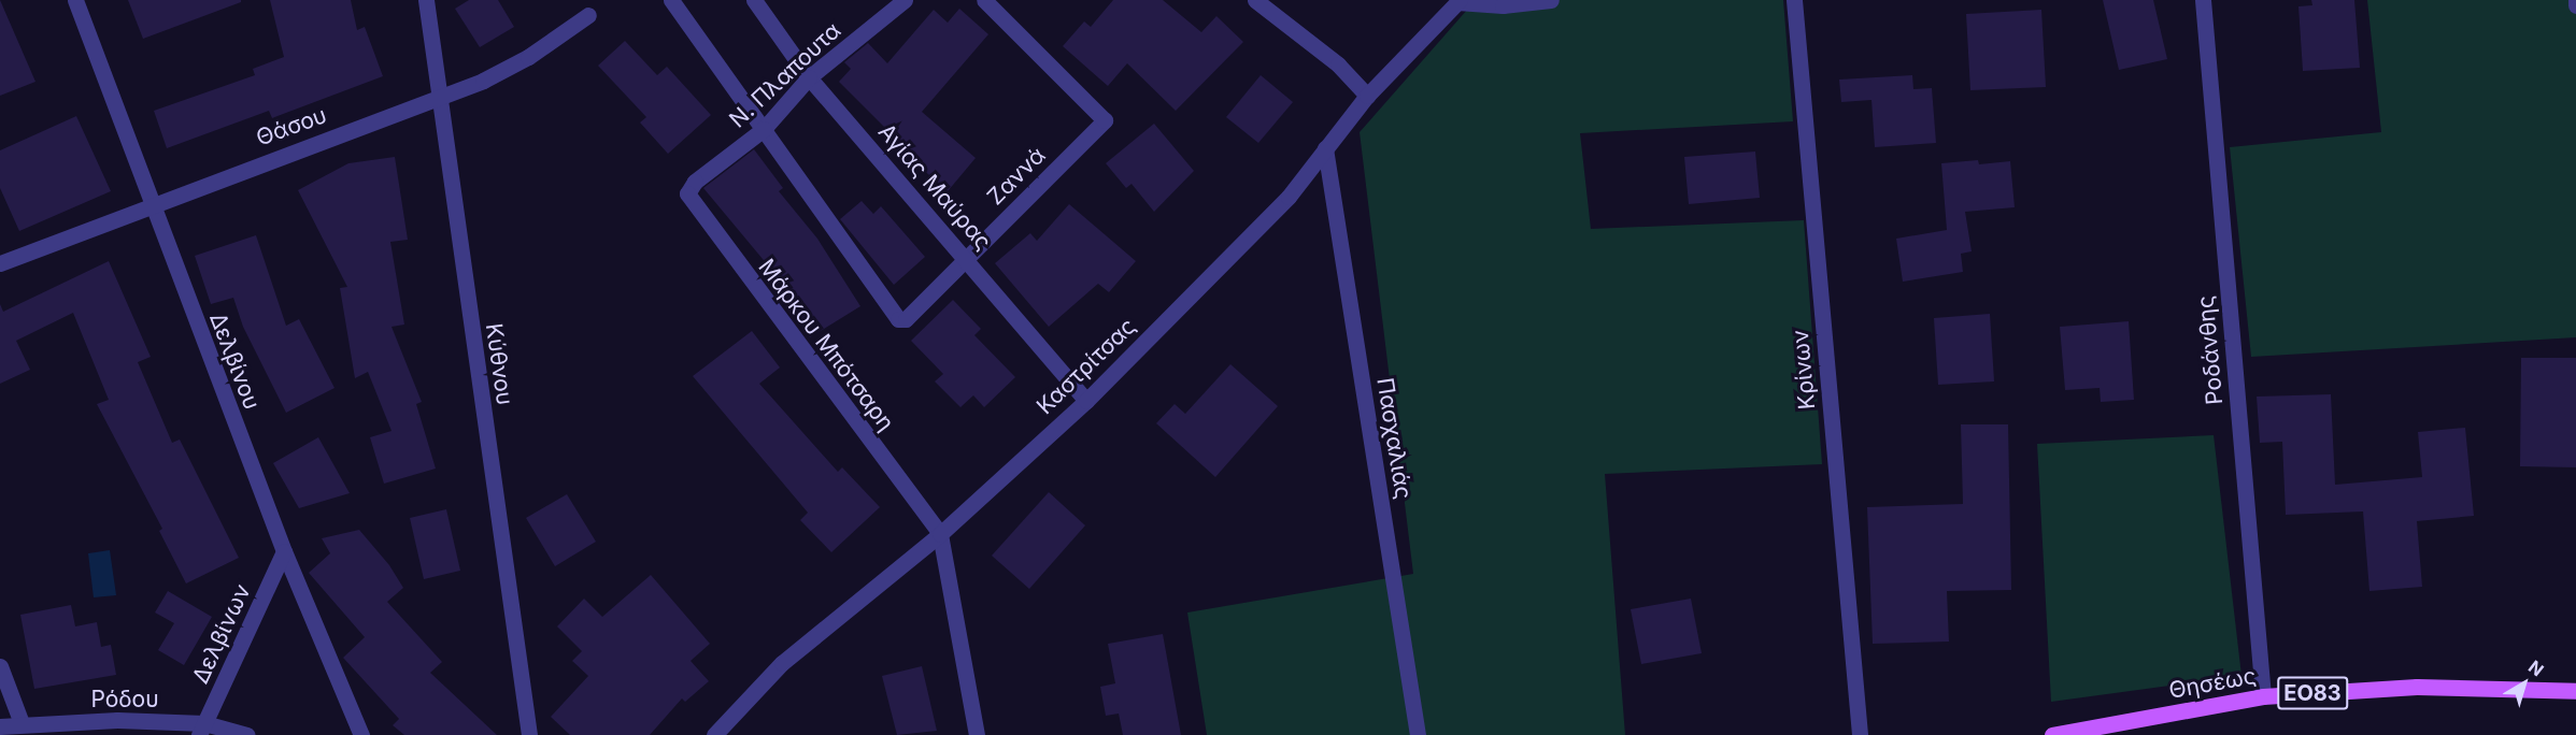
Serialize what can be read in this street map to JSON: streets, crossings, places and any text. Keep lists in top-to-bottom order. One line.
{"streets":{"main road":["Θησέως","ΕΟ83"],"street":["Ν. Πλαπουτα","Θάσου","Ζαννά","Αγίας Μαύρας","Μάρκου Μπότσαρη","Ροδάνθης","Δελβίνου","Κύθνου","Καστρίτσας","Κρίνων","Πασχαλιάς","Δελβίνων","Ρόδου"]},"crossings":[["Ν. Πλαπουτα","Ζαννά"],["Ν. Πλαπουτα","Αγίας Μαύρας"],["Ν. Πλαπουτα","Μάρκου Μπότσαρη"],["Θάσου","Δελβίνου"],["Θάσου","Κύθνου"],["Ζαννά","Αγίας Μαύρας"],["Αγίας Μαύρας","Καστρίτσας"],["Μάρκου Μπότσαρη","Καστρίτσας"],["Ροδάνθης","Θησέως"],["Δελβίνου","Δελβίνων"],["Καστρίτσας","Πασχαλιάς"],["Δελβίνων","Ρόδου"]],"north":"top right"}
